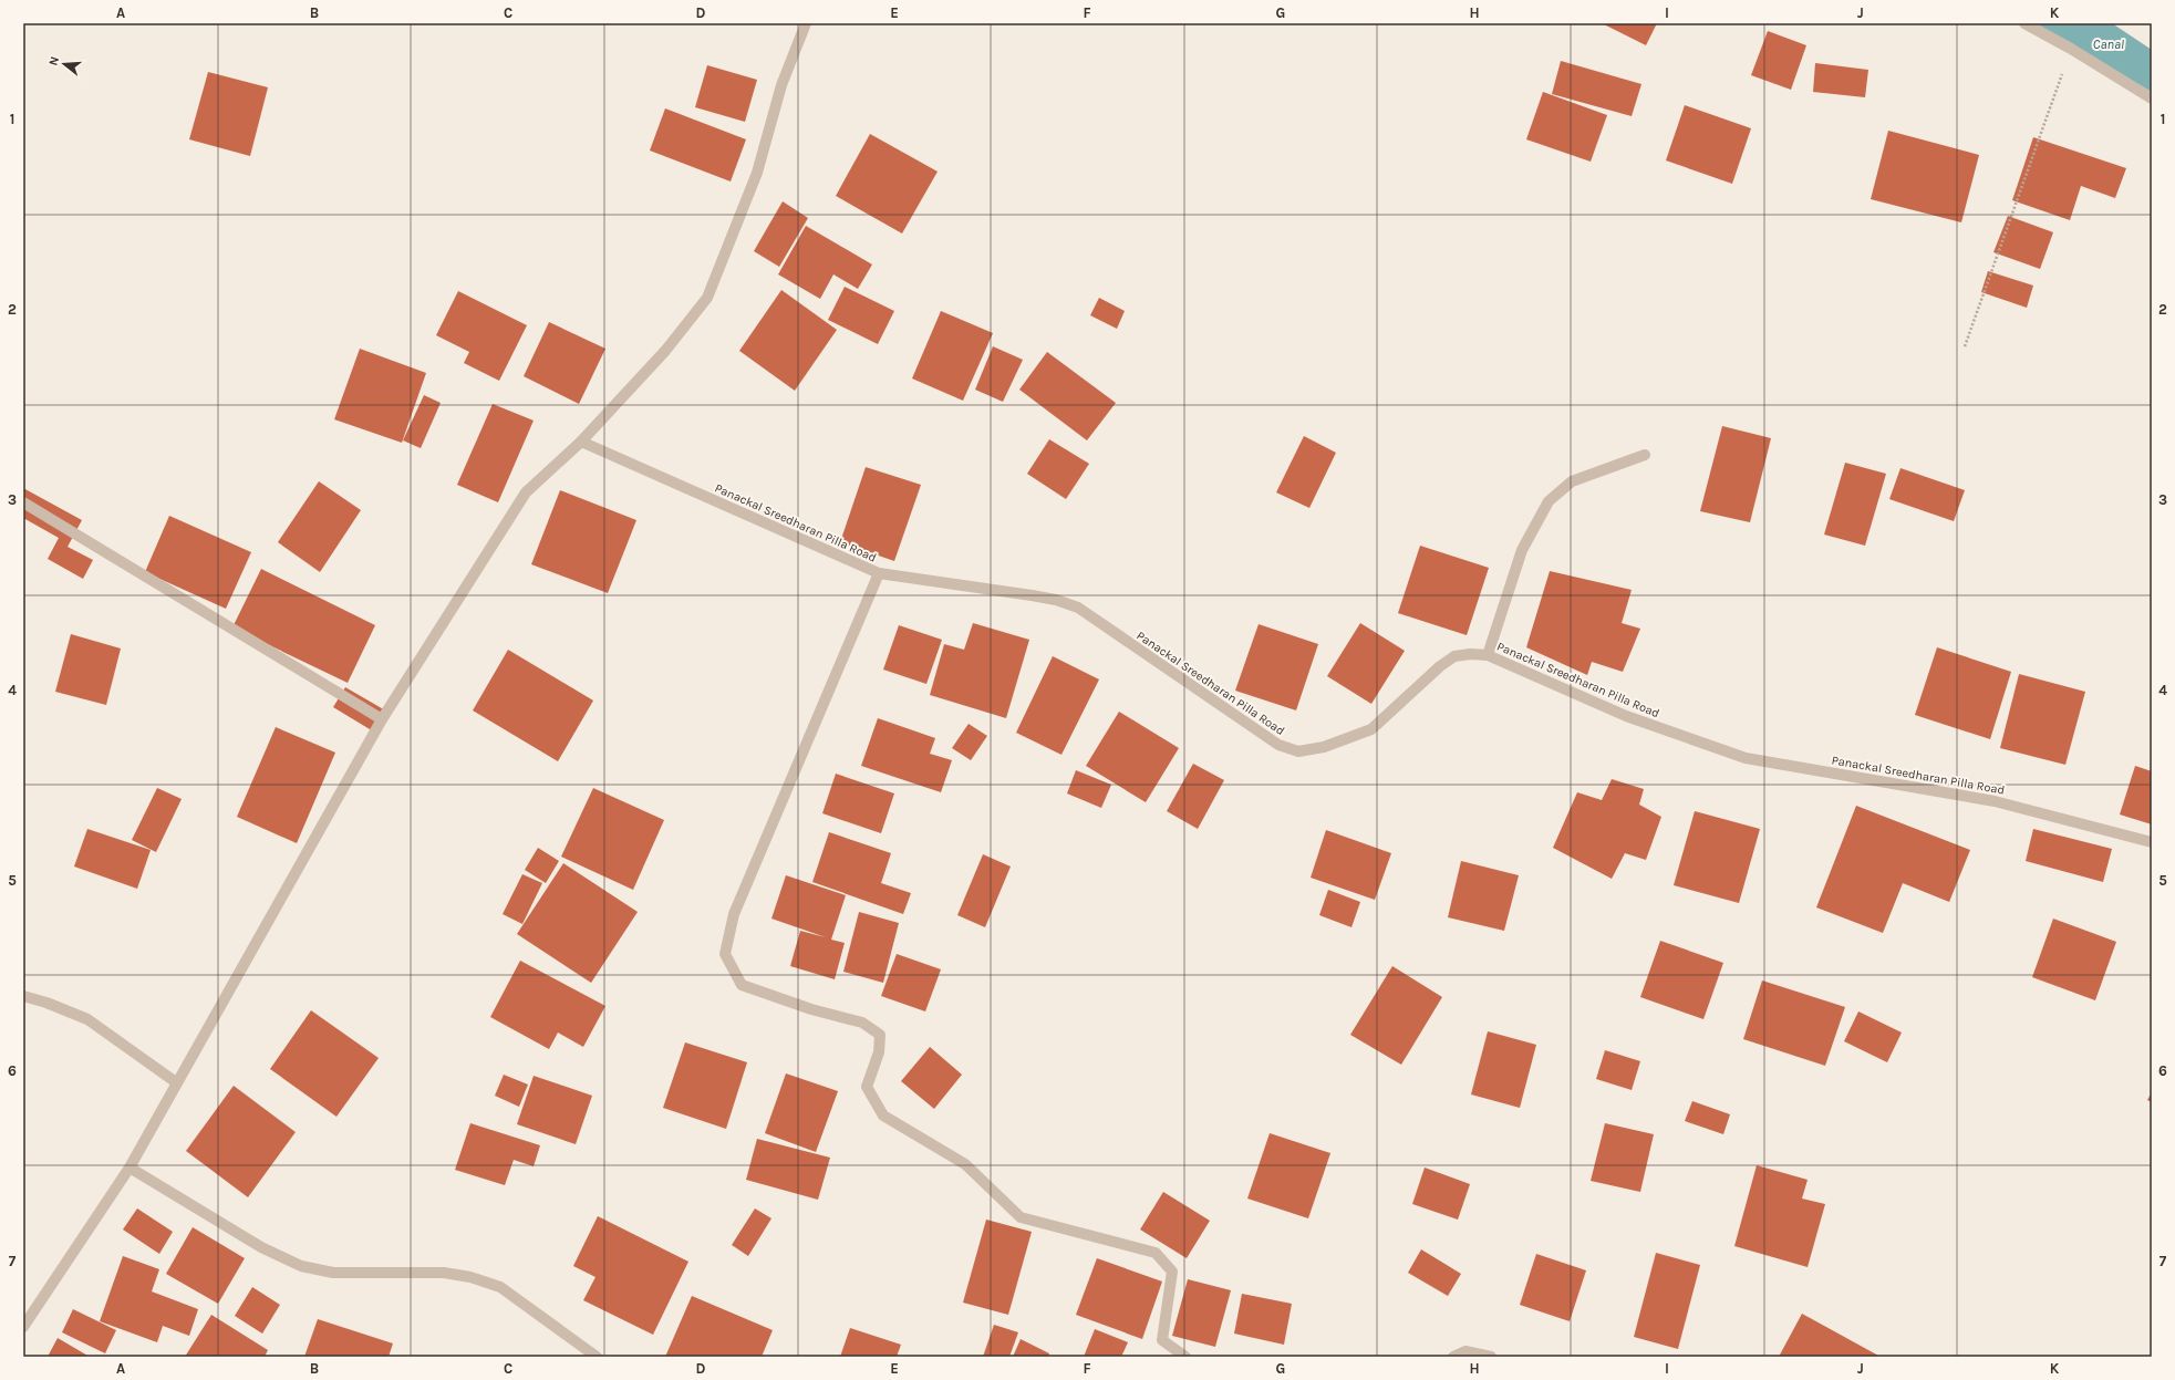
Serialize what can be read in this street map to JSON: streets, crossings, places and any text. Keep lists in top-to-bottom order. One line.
{"streets":{"street":["Panackal Sreedharan Pilla Road"]},"water":["Canal"],"north":"left","grid":{"columns":["A","B","C","D","E","F","G","H","I","J","K"],"rows":["1","2","3","4","5","6","7"]}}
